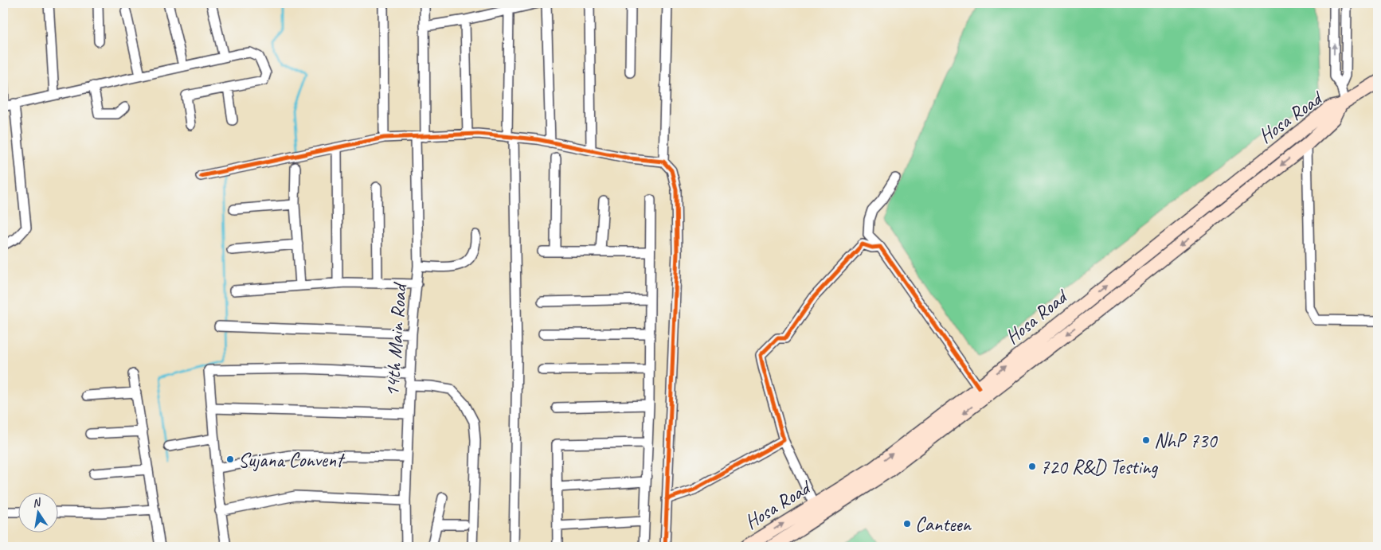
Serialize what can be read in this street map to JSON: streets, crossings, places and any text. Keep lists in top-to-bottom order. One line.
{"streets":{"main road":["Hosa Road"],"street":["14th Main Road"]},"places":["NhP 730","Sujana Convent","720 R&D Testing","Canteen"],"north":"top"}
